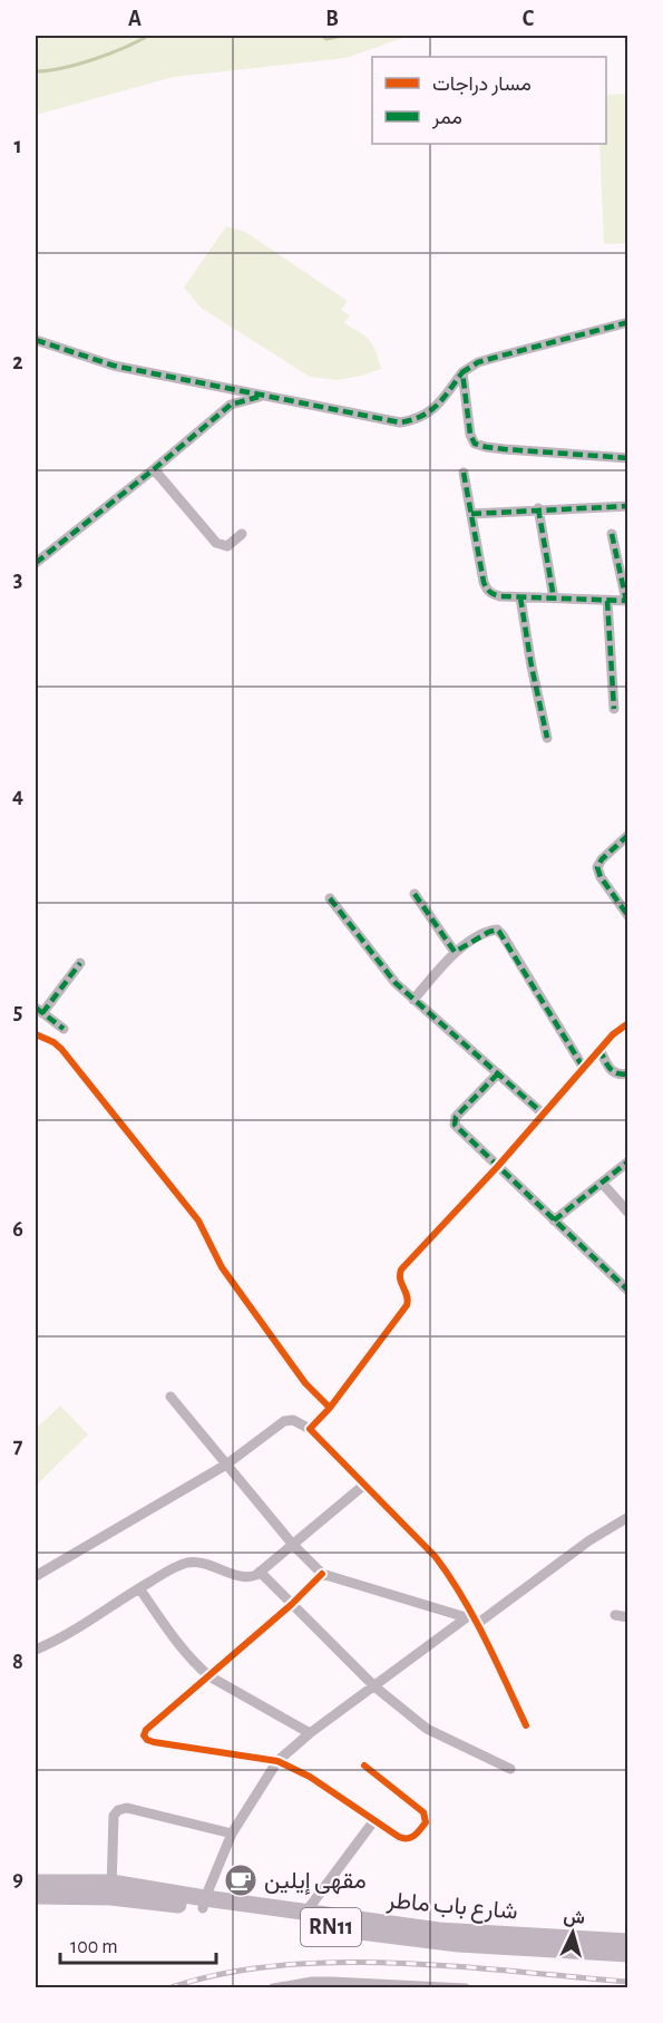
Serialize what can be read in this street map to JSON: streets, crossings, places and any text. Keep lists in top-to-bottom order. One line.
{"streets":{"main road":["شارع باب ماطر","RN11"]},"places":{"cafe":["مقهى إيلين"]},"legend":["مسار دراجات","ممر"],"scale_bar":"100 m","north":"top","grid":{"columns":["A","B","C"],"rows":["1","2","3","4","5","6","7","8","9"]}}
